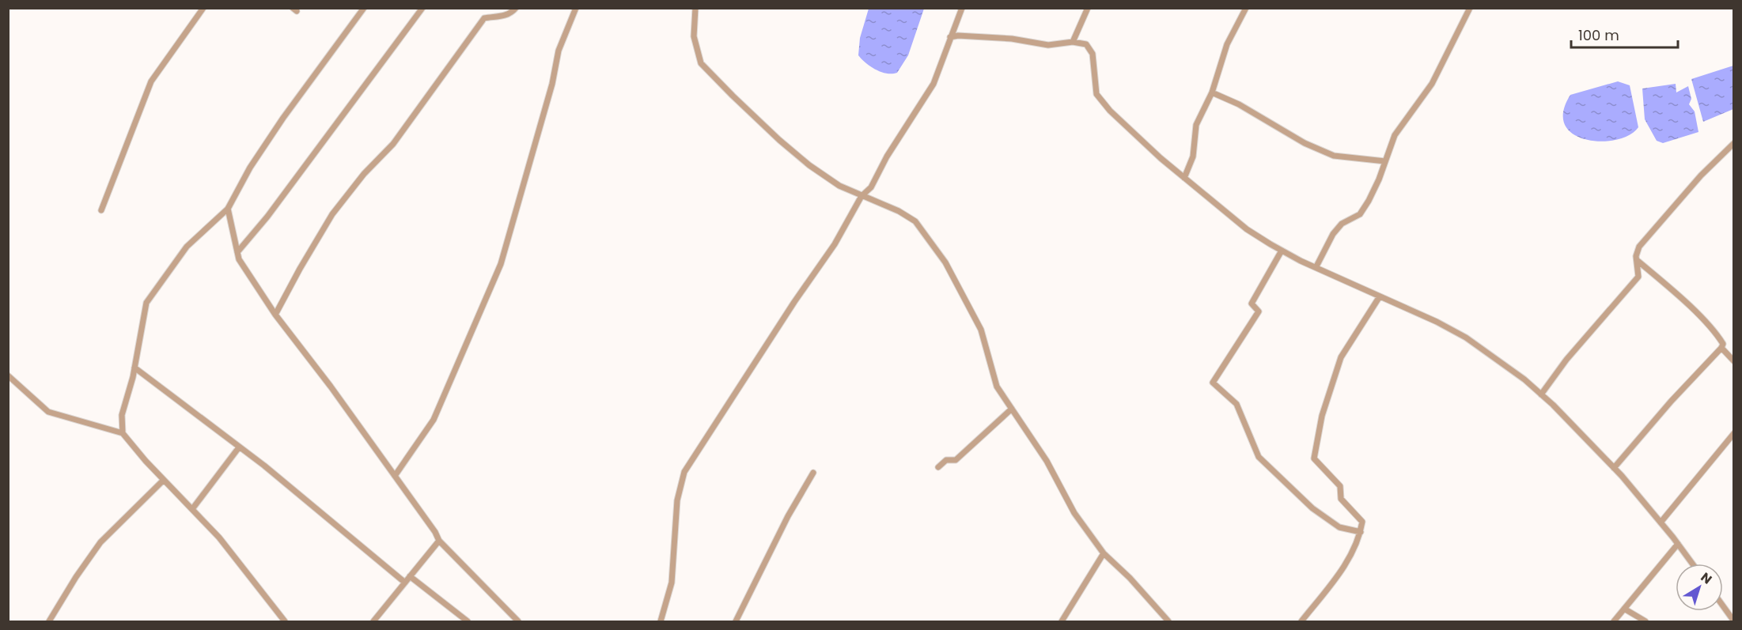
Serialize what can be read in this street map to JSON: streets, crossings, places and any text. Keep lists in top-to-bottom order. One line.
{"scale_bar":"100 m","north":"top right"}
